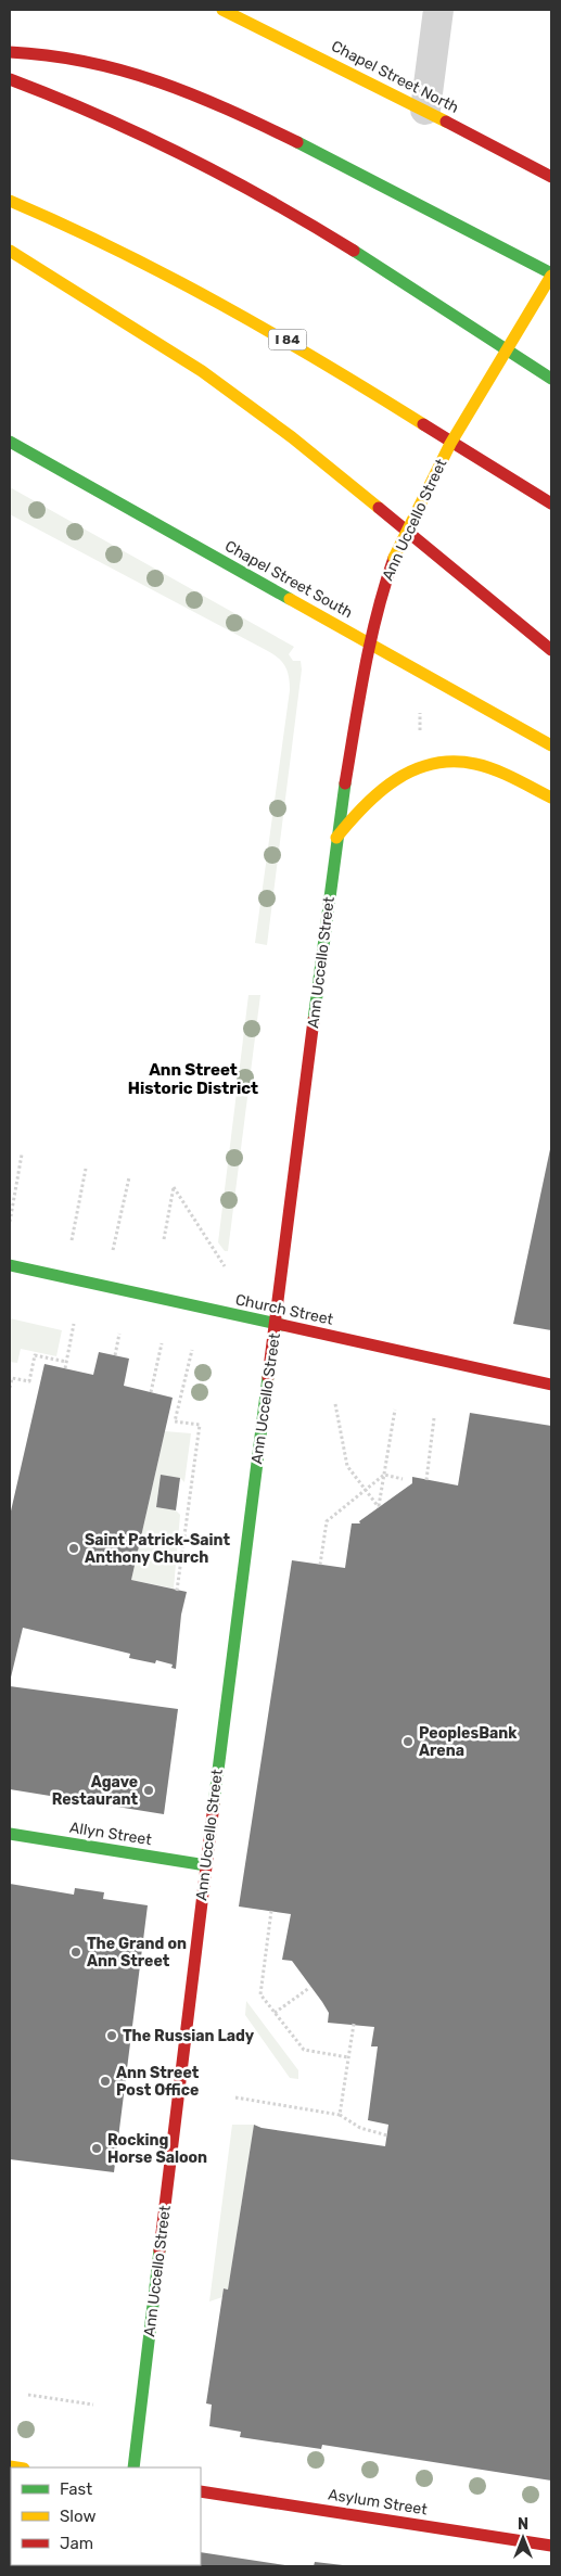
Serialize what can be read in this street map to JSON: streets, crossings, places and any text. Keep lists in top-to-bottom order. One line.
{"streets":{"main road":["Chapel Street North","I 84","Ann Uccello Street","Chapel Street South","Church Street","Allyn Street","Asylum Street"]},"crossings":[["Ann Uccello Street","Chapel Street South"],["Ann Uccello Street","Church Street"],["Ann Uccello Street","Allyn Street"]],"districts":["Ann Street Historic District"],"places":["Saint Patrick-Saint Anthony Church","PeoplesBank Arena","Agave Restaurant","The Grand on Ann Street","The Russian Lady","Ann Street Post Office","Rocking Horse Saloon"],"legend":["Fast","Slow","Jam"],"north":"top"}
